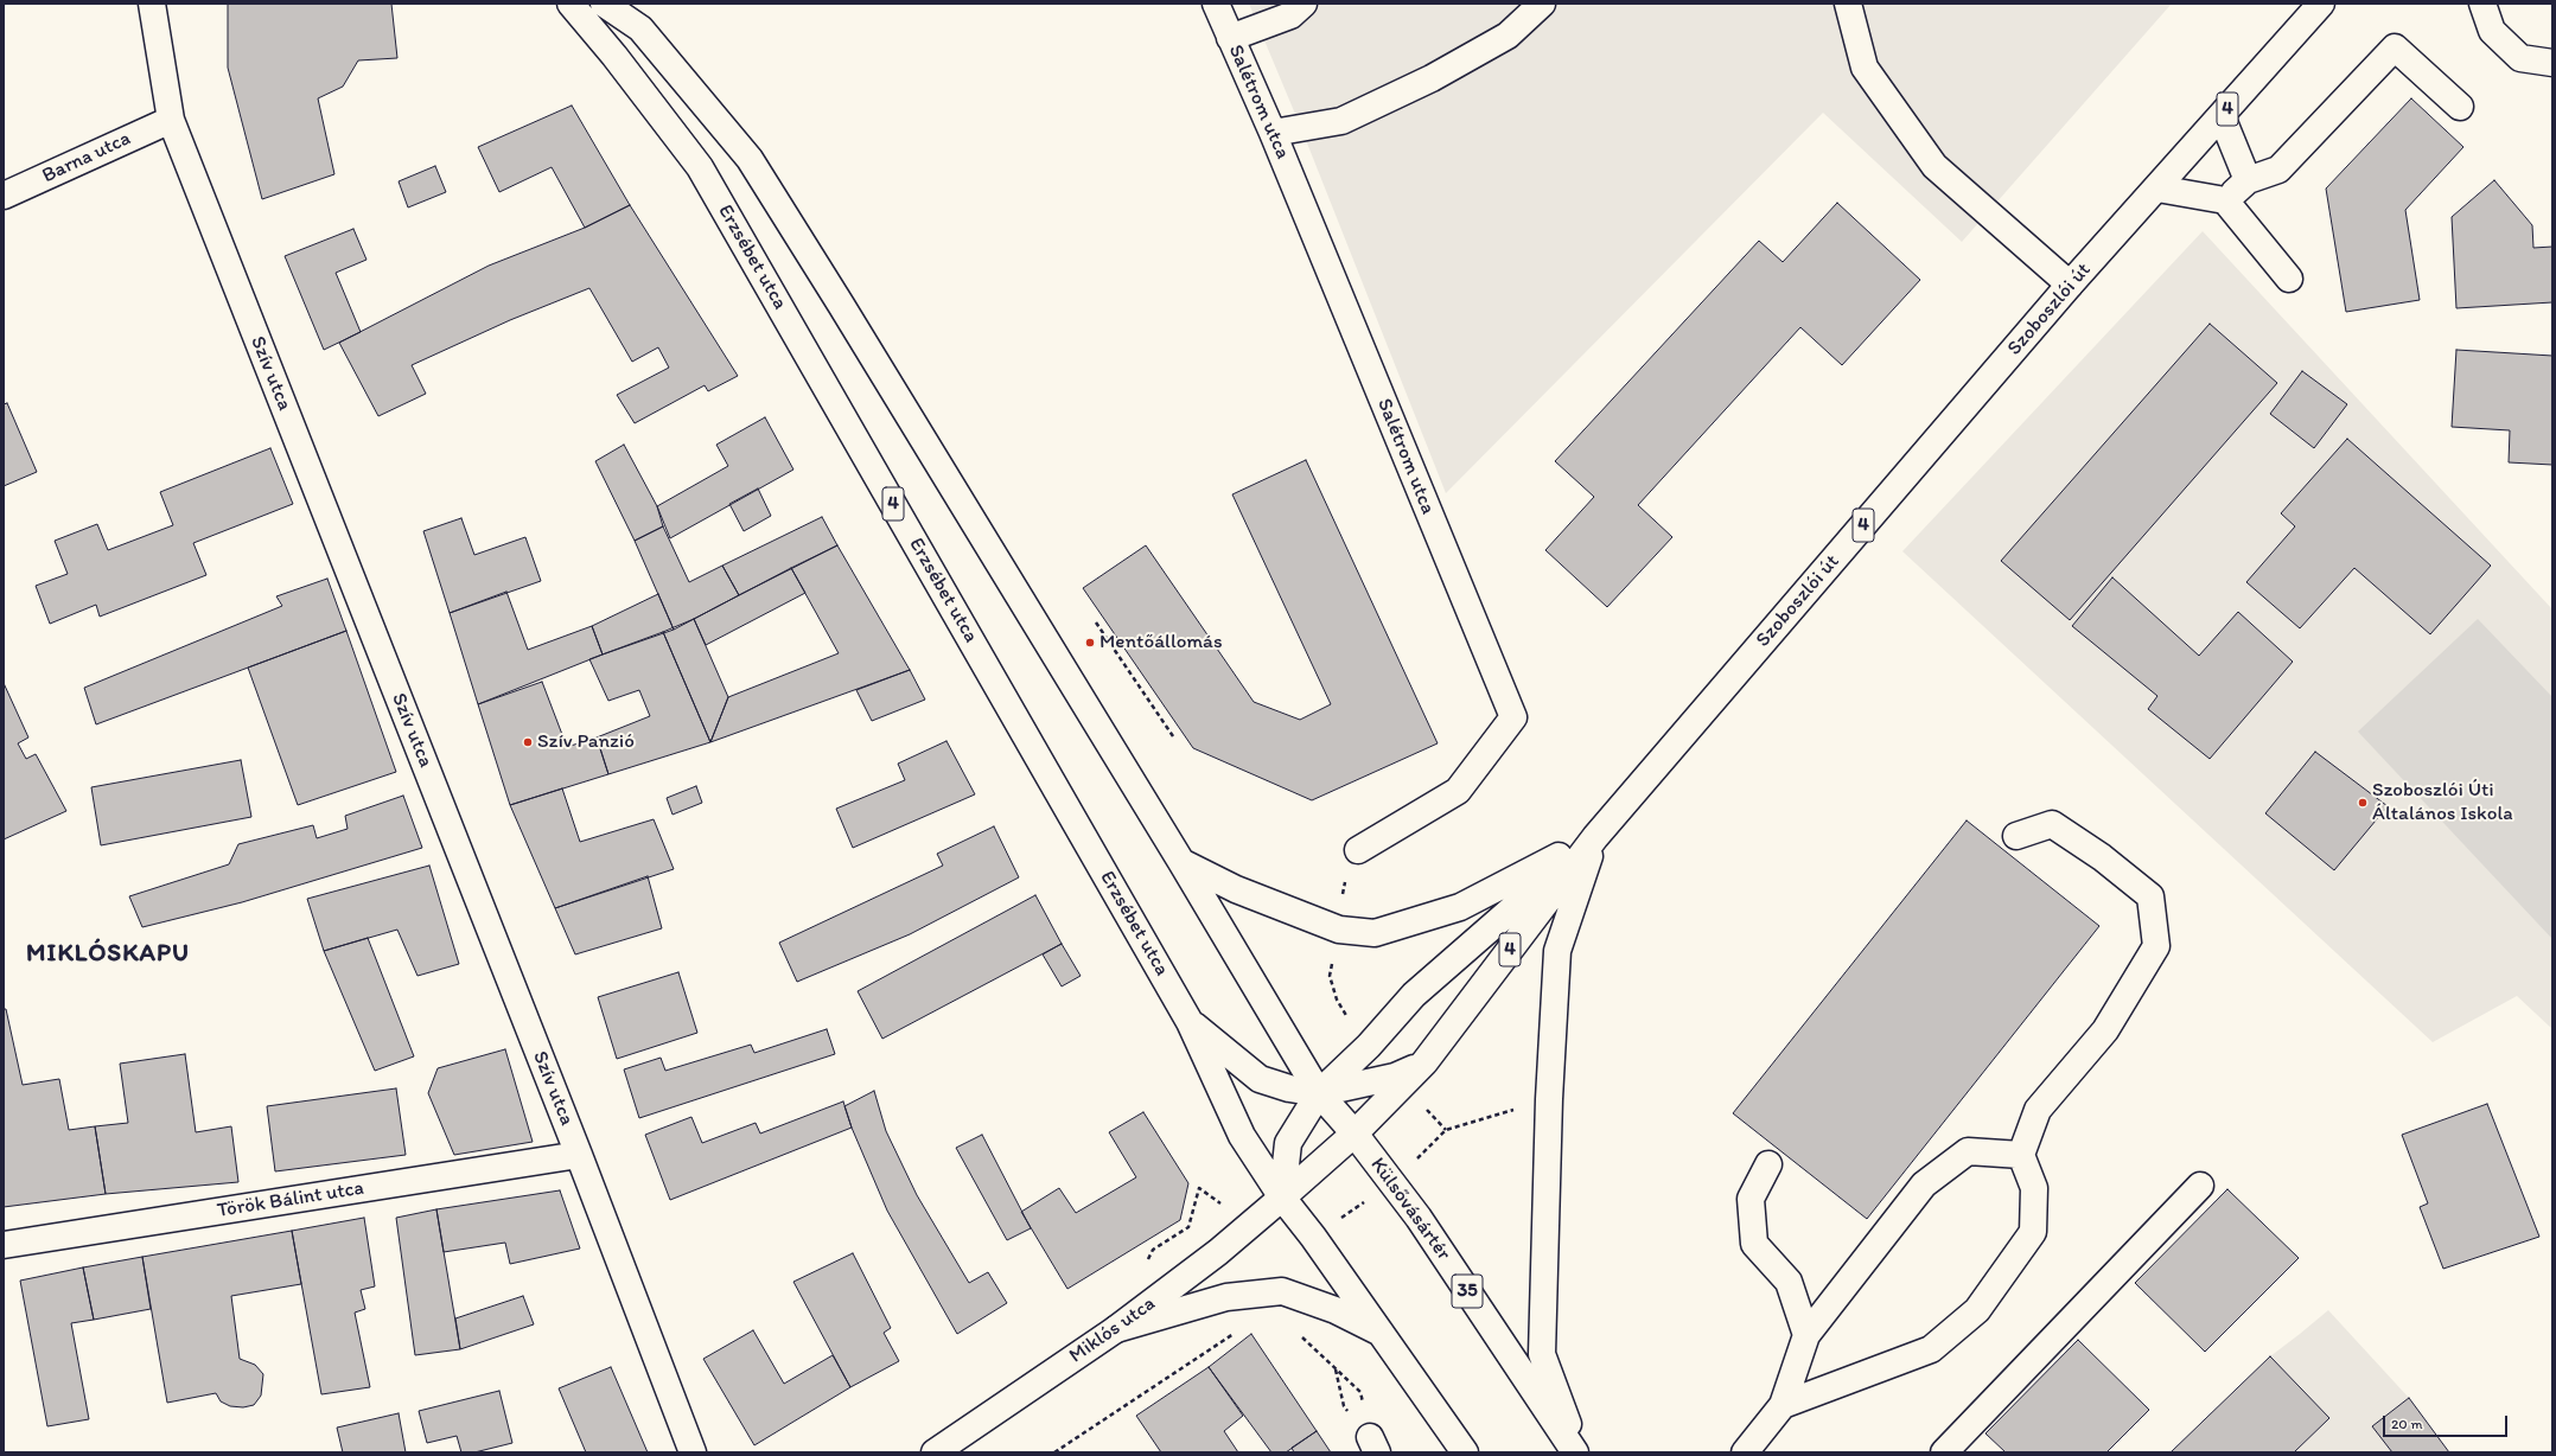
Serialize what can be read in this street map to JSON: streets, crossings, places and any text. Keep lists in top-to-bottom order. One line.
{"streets":{"main road":["Salétrom utca","4","Barna utca","Erzsébet utca","Szoboszlói út","Szív utca","Török Bálint utca","Külsővásártér","35","Miklós utca"]},"crossings":[["4","Erzsébet utca"],["4","Szoboszlói út"],["4","Külsővásártér"],["Barna utca","Szív utca"],["Erzsébet utca","Miklós utca"],["Szoboszlói út","Külsővásártér"],["Szoboszlói út","Miklós utca"],["Szív utca","Török Bálint utca"],["Külsővásártér","Miklós utca"]],"districts":["MIKLÓSKAPU"],"places":["Mentőállomás","Szív Panzió","Szoboszlói Úti Általános Iskola"],"scale_bar":"20 m"}
